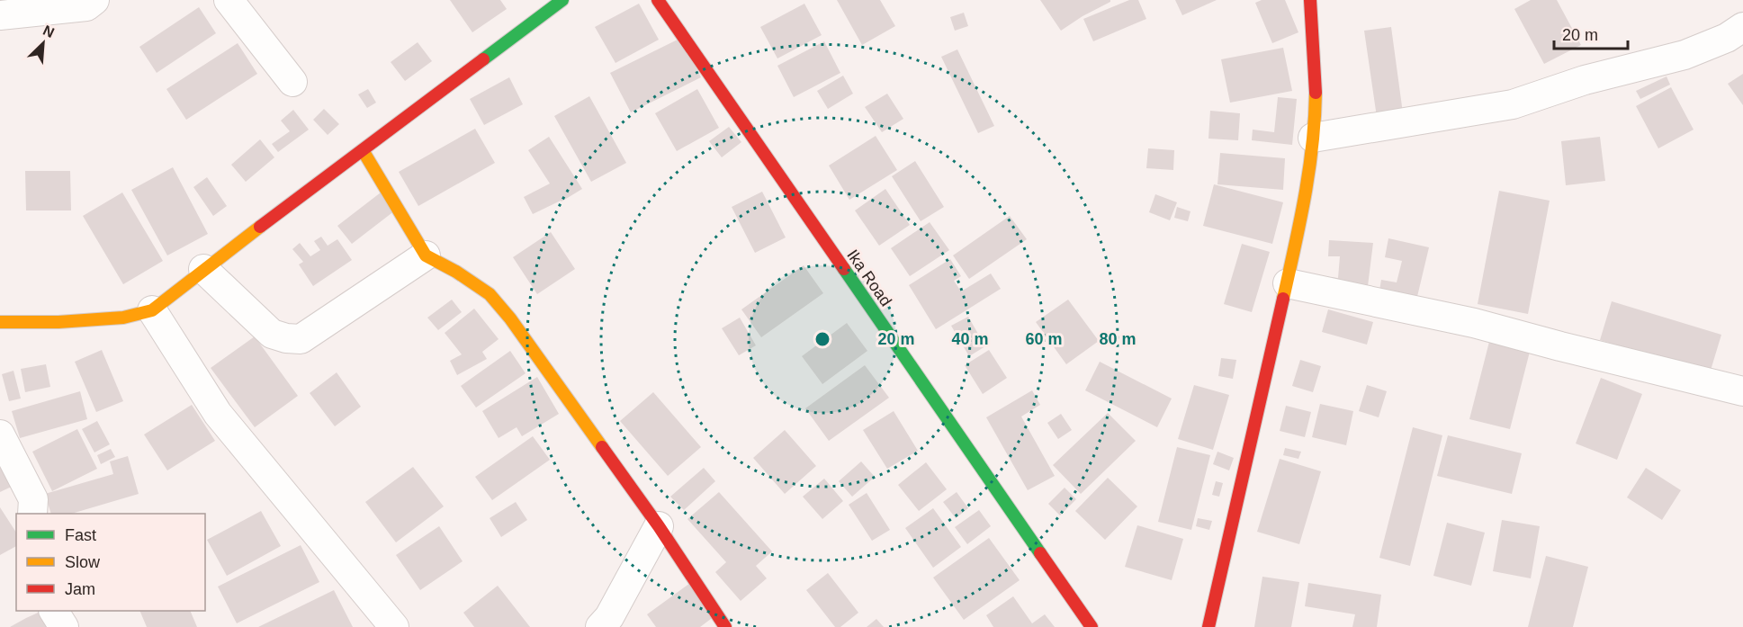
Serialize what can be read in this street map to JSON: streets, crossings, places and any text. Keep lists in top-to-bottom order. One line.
{"streets":{"street":["Ika Road"]},"legend":["Fast","Slow","Jam"],"scale_bar":"20 m","north":"top right","rings":["20 m","40 m","60 m","80 m"]}
